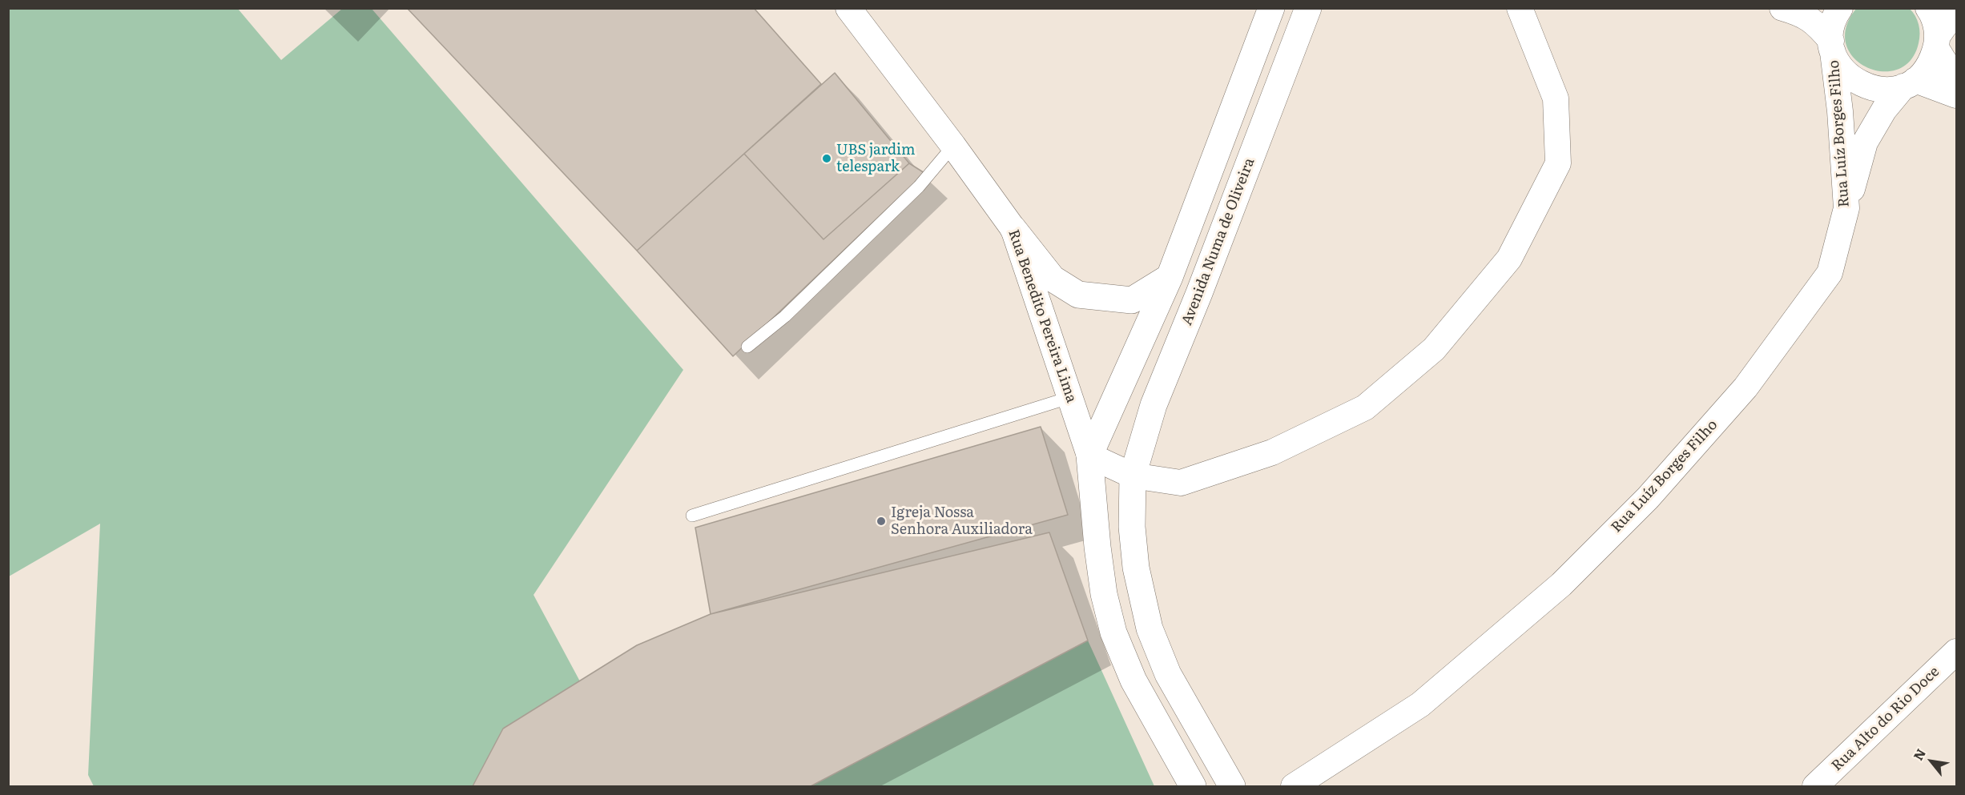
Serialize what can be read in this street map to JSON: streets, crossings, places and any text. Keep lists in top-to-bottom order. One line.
{"streets":{"street":["Rua Luíz Borges Filho","Avenida Numa de Oliveira","Rua Benedito Pereira Lima","Rua Alto do Rio Doce"]},"places":["UBS jardim telespark","Igreja Nossa Senhora Auxiliadora"],"north":"top left"}
